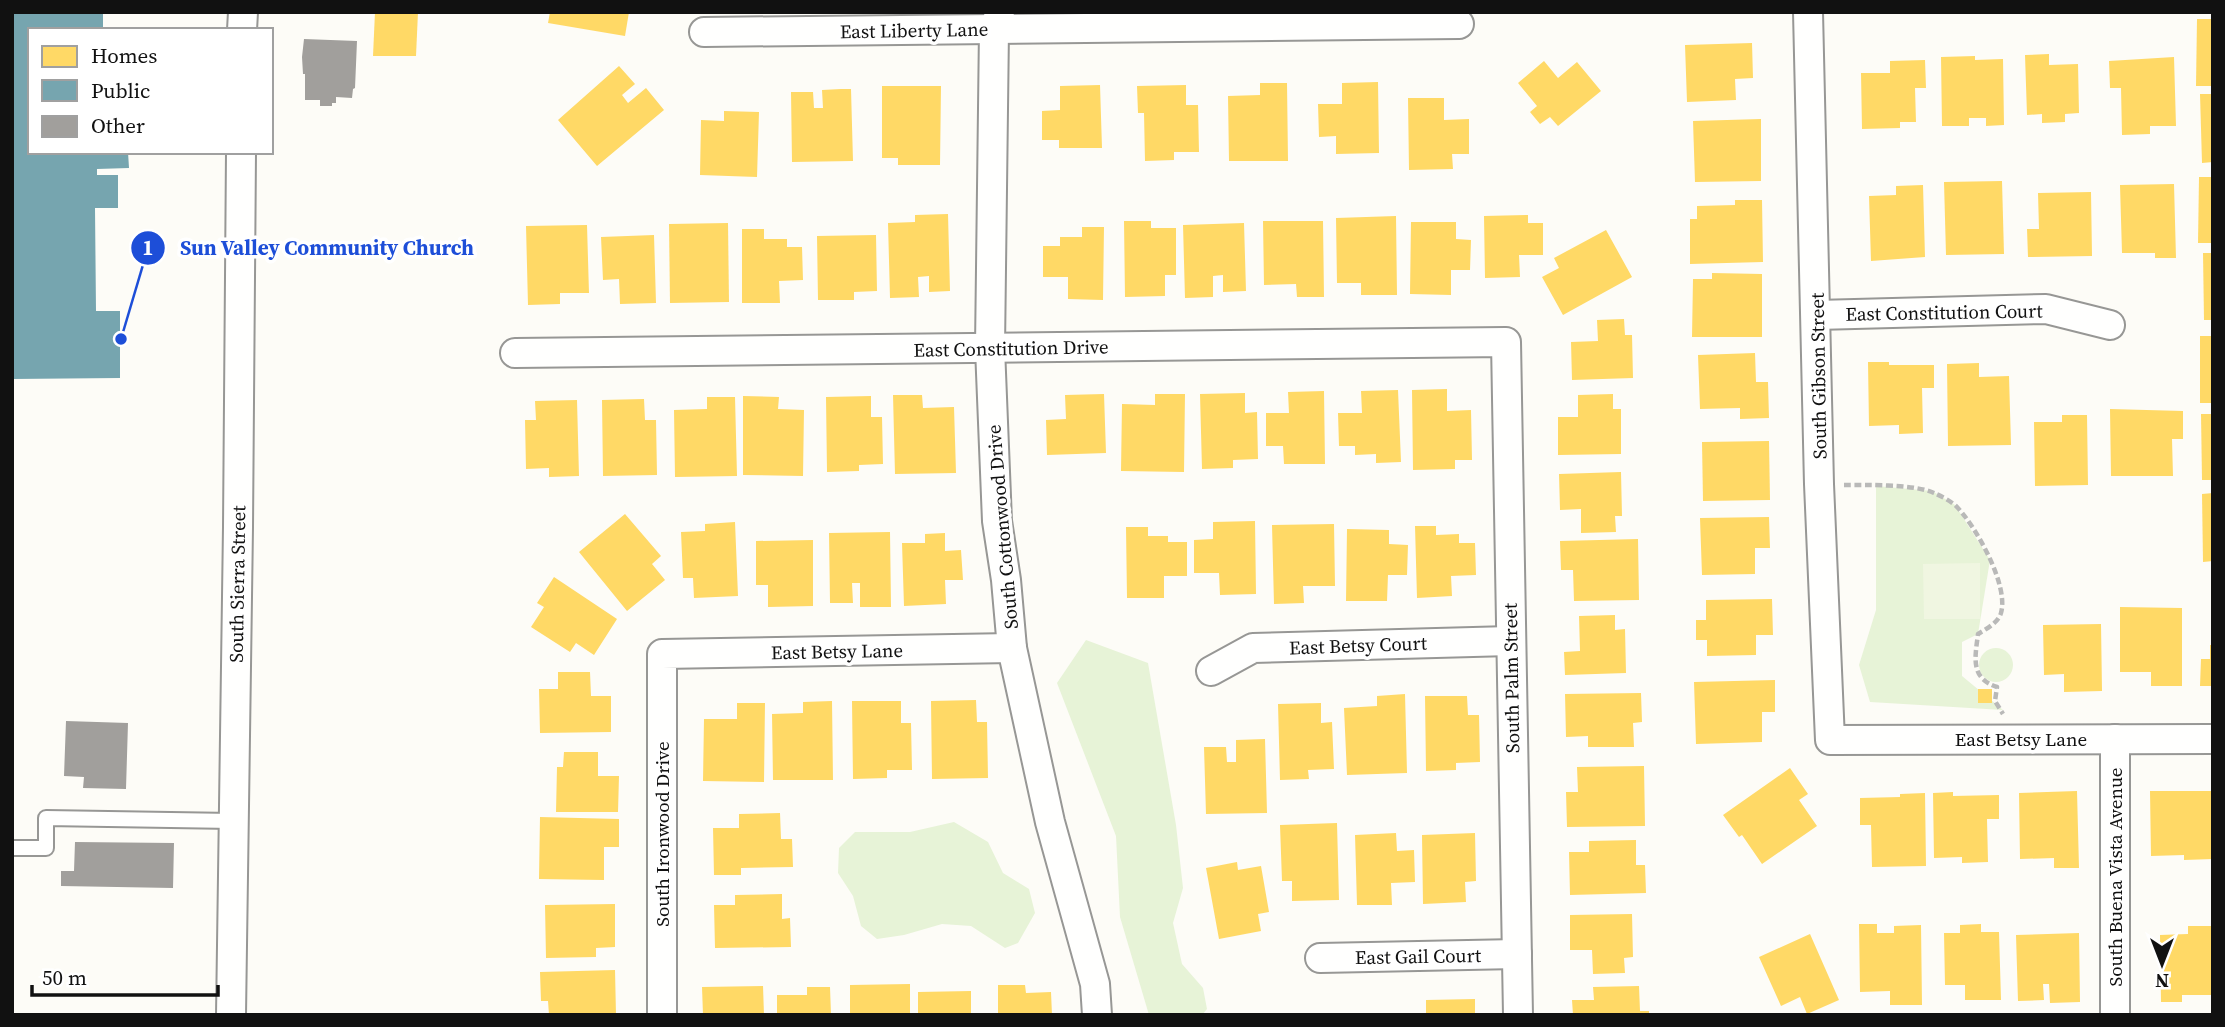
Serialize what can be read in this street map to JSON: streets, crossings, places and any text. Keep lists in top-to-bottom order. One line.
{"streets":{"street":["East Liberty Lane","East Constitution Court","East Constitution Drive","South Gibson Street","South Cottonwood Drive","South Sierra Street","East Betsy Court","East Betsy Lane","South Palm Street","South Ironwood Drive","South Buena Vista Avenue","East Gail Court"]},"crossings":[["East Liberty Lane","South Cottonwood Drive"],["East Constitution Court","South Gibson Street"],["East Constitution Drive","South Cottonwood Drive"],["East Constitution Drive","South Palm Street"],["South Gibson Street","East Betsy Lane"],["South Cottonwood Drive","East Betsy Lane"],["East Betsy Court","South Palm Street"],["East Betsy Lane","South Ironwood Drive"],["East Betsy Lane","South Buena Vista Avenue"],["South Palm Street","East Gail Court"]],"places":["Sun Valley Community Church"],"legend":["Homes","Public","Other"],"scale_bar":"50 m","north":"bottom"}
